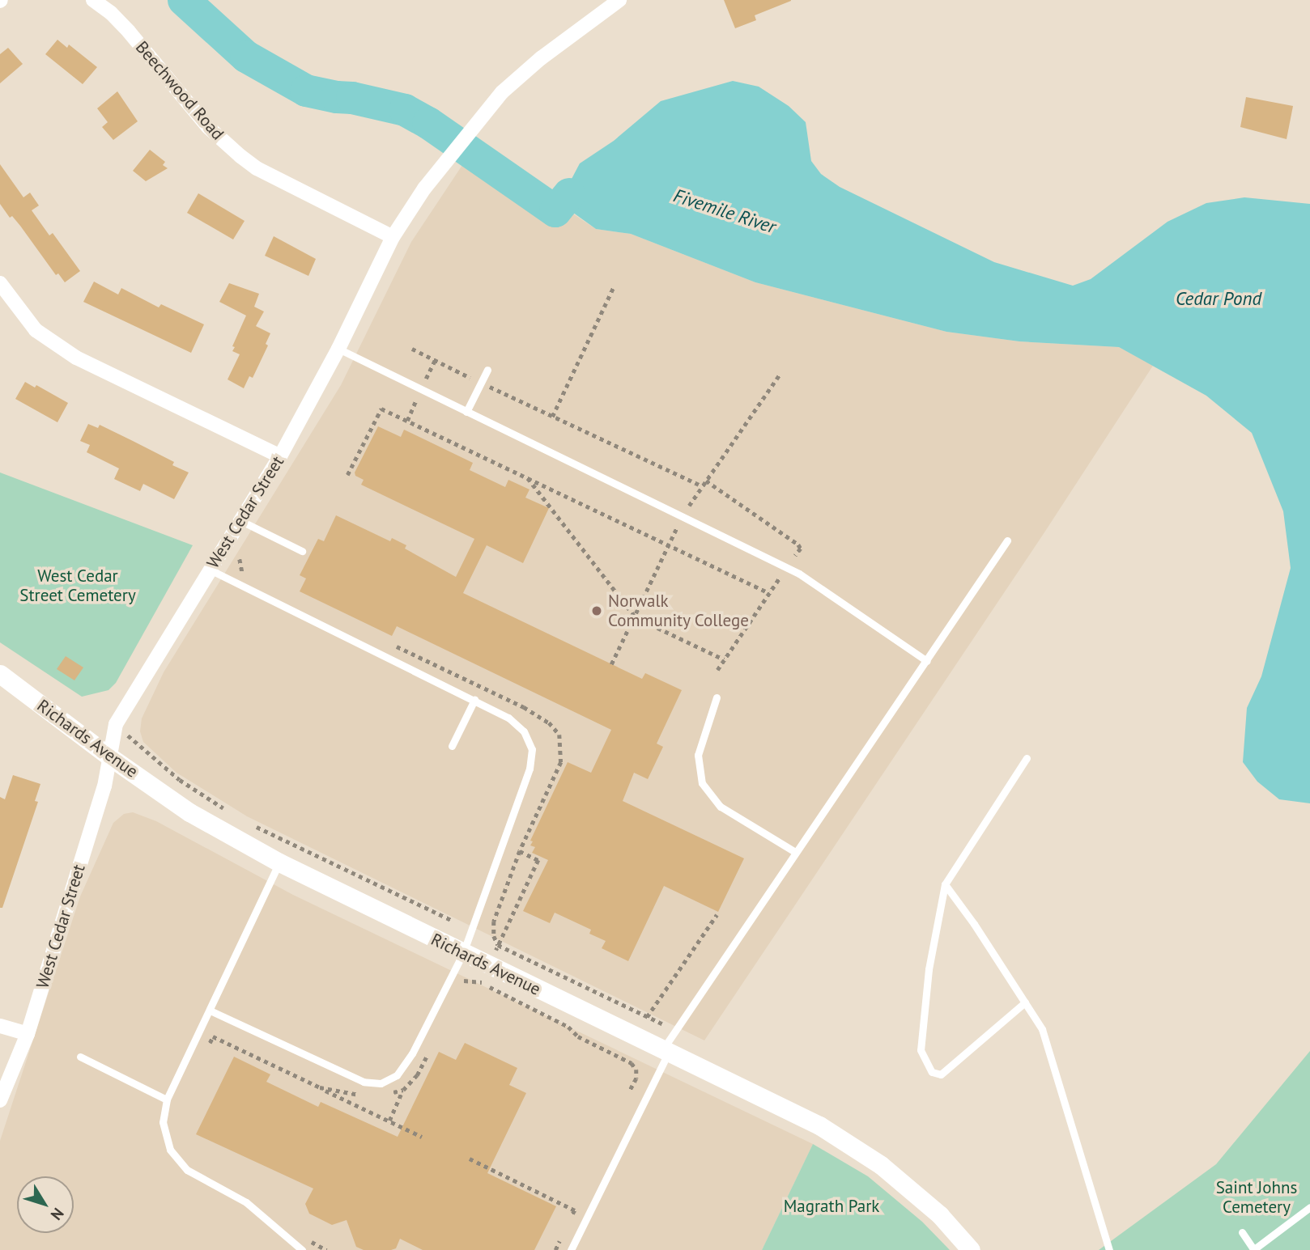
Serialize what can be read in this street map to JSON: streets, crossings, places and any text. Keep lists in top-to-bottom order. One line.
{"streets":{"street":["Beechwood Road","West Cedar Street","Richards Avenue"]},"crossings":[["Beechwood Road","West Cedar Street"],["West Cedar Street","Richards Avenue"]],"water":["Fivemile River","Cedar Pond"],"parks":["West Cedar Street Cemetery","Saint Johns Cemetery","Magrath Park"],"places":["Norwalk Community College"],"north":"bottom right"}
